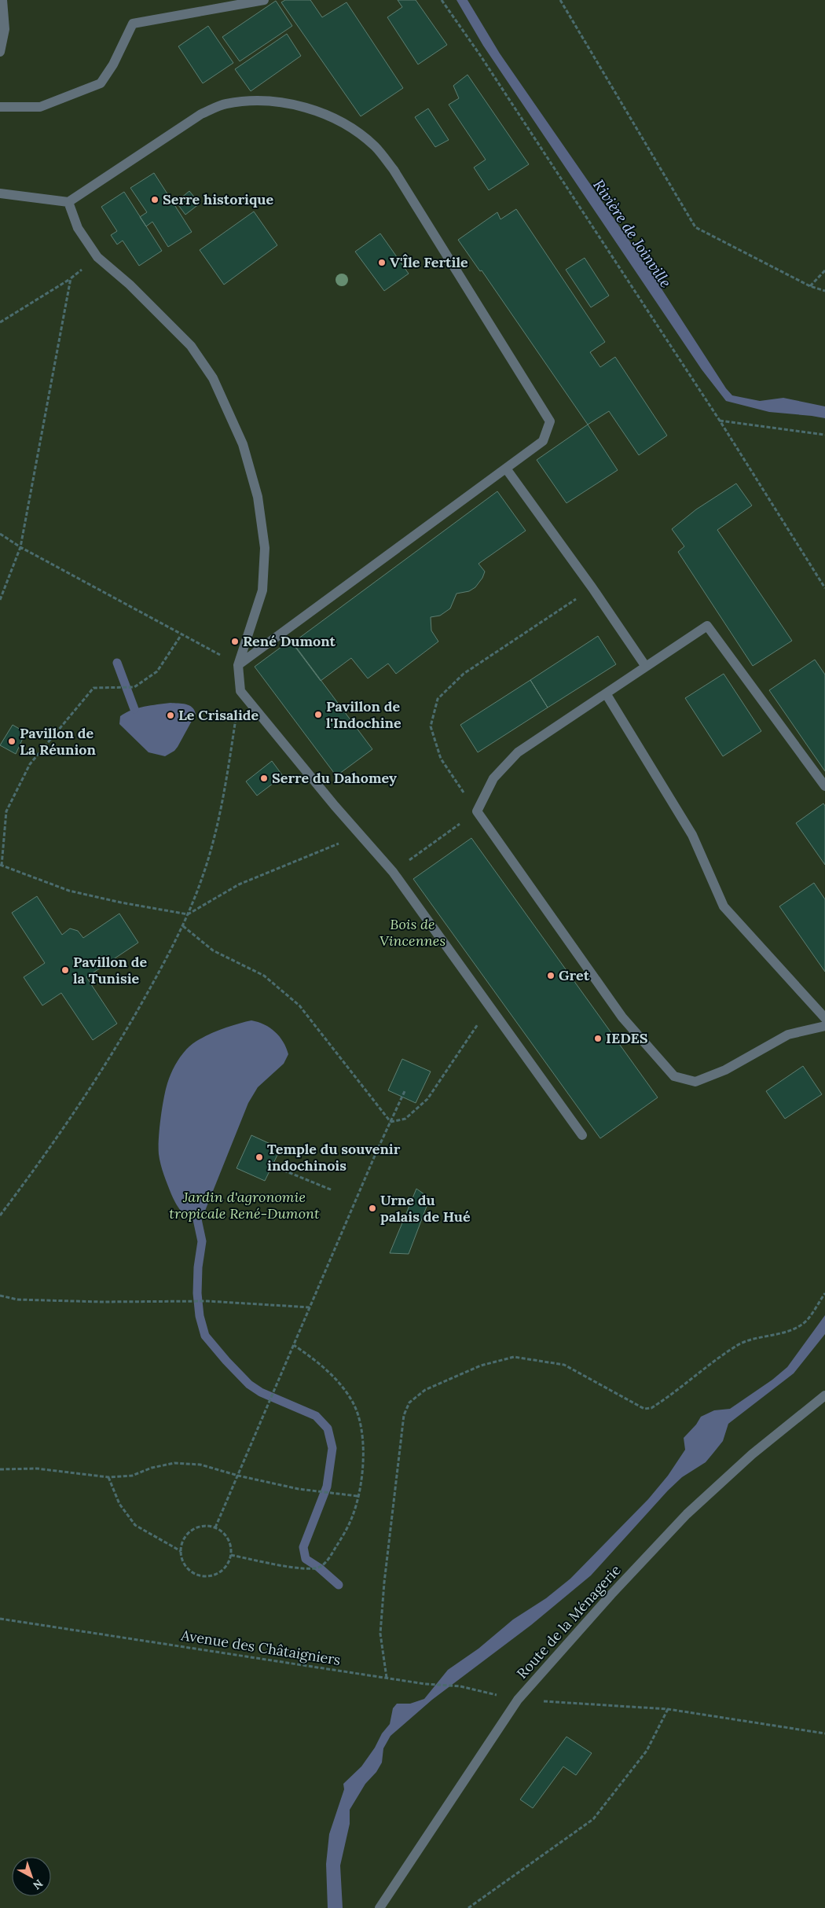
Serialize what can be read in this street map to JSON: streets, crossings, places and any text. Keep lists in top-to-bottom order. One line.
{"streets":{"lane":["Route de la Ménagerie"],"path":["Avenue des Châtaigniers"]},"crossings":[["Route de la Ménagerie","Avenue des Châtaigniers"]],"water":["Rivière de Joinville"],"parks":["Bois de Vincennes","Jardin d'agronomie tropicale René-Dumont"],"places":["Serre historique","V'Île Fertile","René Dumont","Pavillon de l'Indochine","Le Crisalide","Pavillon de La Réunion","Serre du Dahomey","Pavillon de la Tunisie","Gret","IEDES","Temple du souvenir indochinois","Urne du palais de Hué"],"north":"bottom right"}
